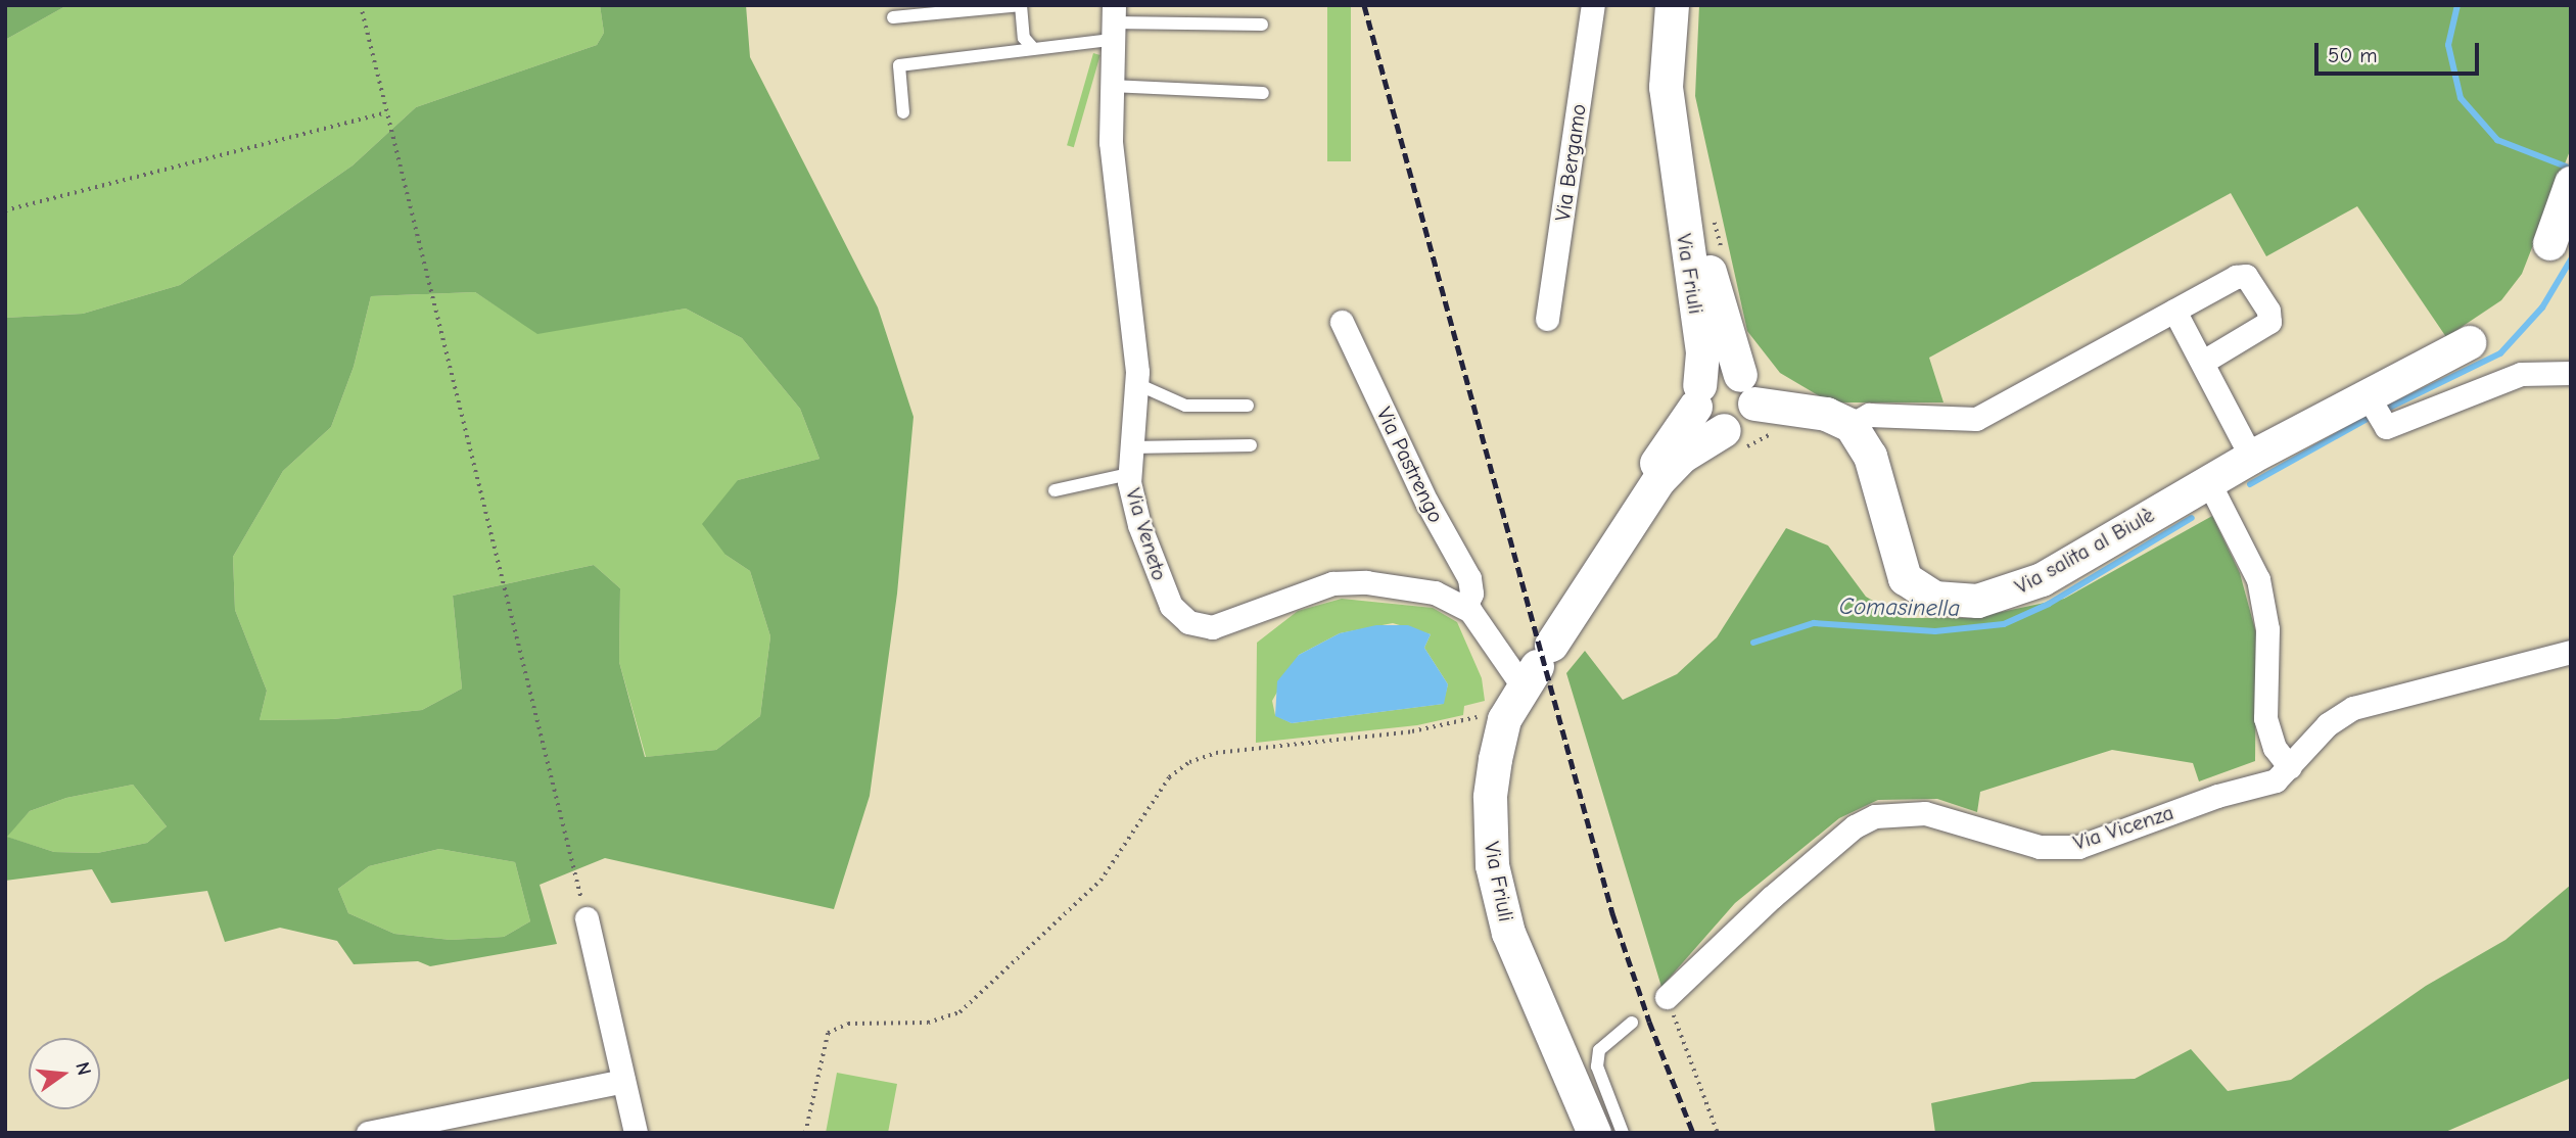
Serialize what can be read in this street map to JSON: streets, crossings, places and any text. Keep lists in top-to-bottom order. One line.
{"streets":{"street":["Via Bergamo","Via Friuli","Via Pastrengo","Via Veneto","Via salita al Biulè","Via Vicenza"]},"crossings":[["Via Pastrengo","Via Veneto"]],"water":["Comasinella"],"scale_bar":"50 m","north":"right"}
